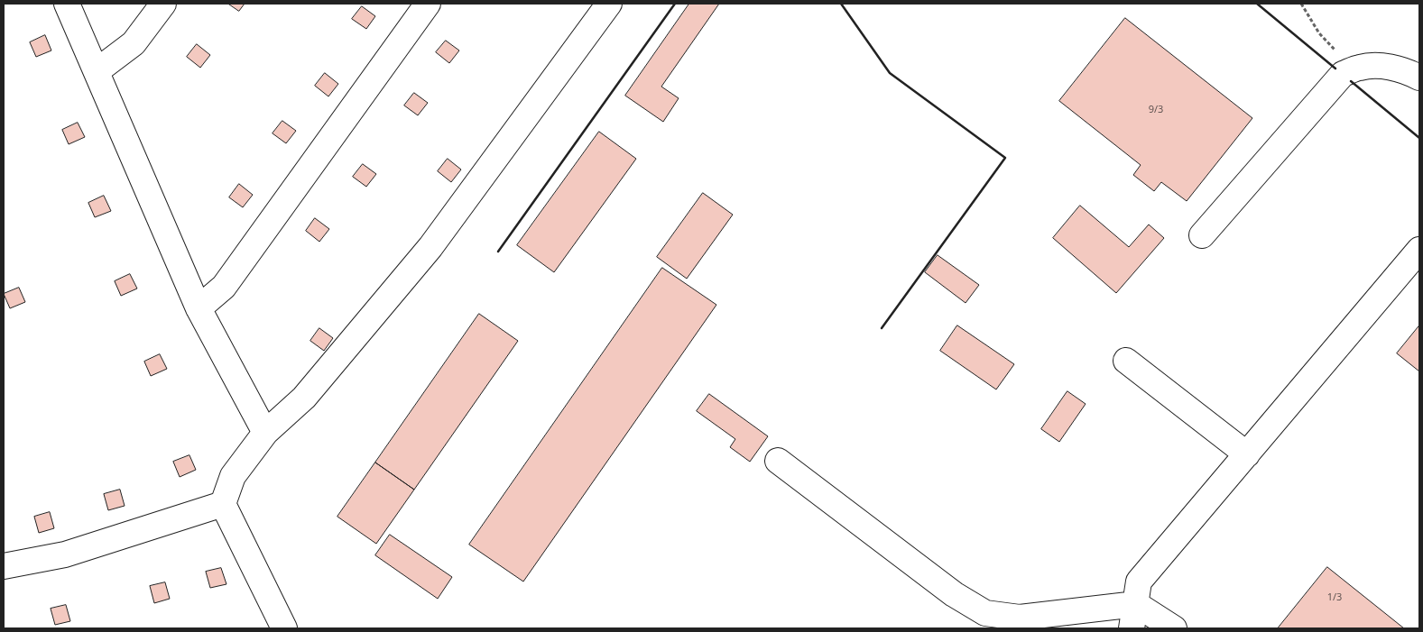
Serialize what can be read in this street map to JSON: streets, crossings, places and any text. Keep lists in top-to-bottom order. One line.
{"house_numbers":["9/3","1/3"]}
